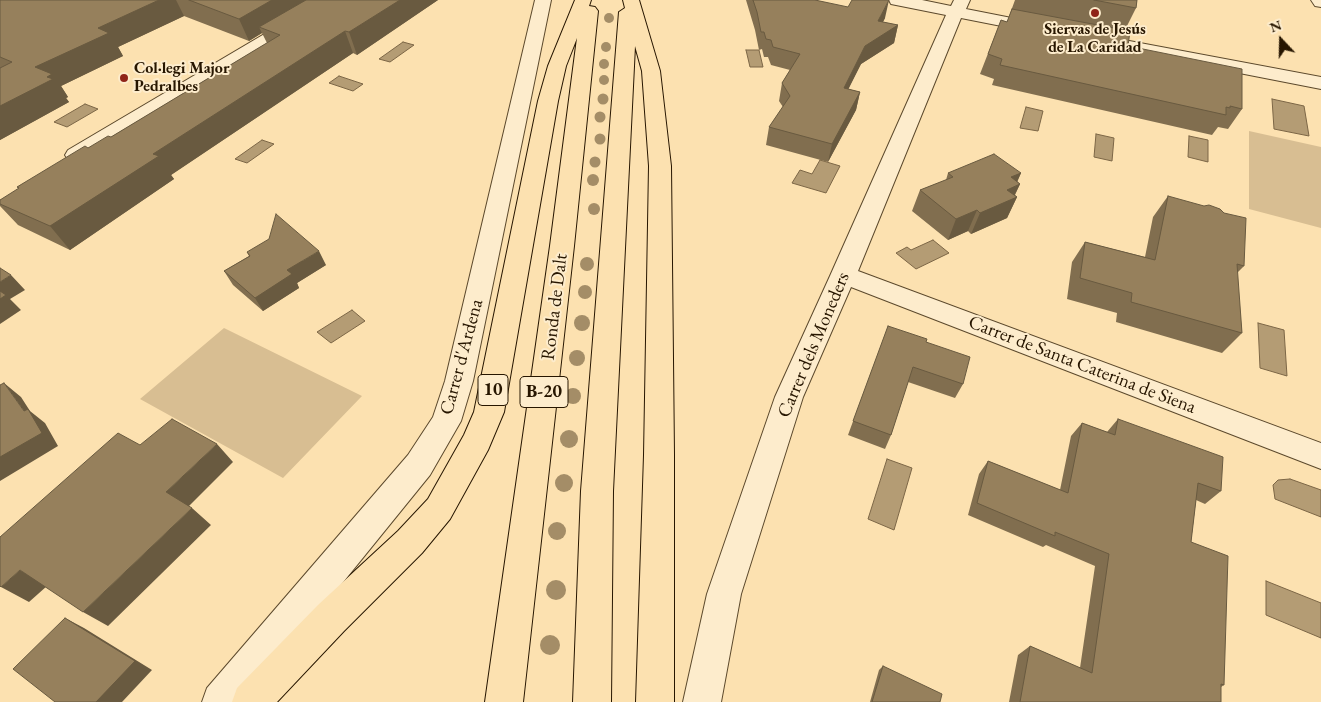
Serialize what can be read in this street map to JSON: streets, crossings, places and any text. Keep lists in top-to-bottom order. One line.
{"streets":{"highway":["Ronda de Dalt","10","B-20"],"street":["Carrer dels Moneders","Carrer d'Ardena","Carrer de Santa Caterina de Siena"]},"crossings":[["Carrer dels Moneders","Carrer de Santa Caterina de Siena"]],"places":["Siervas de Jesús de La Caridad","Col·legi Major Pedralbes"],"north":"top"}
